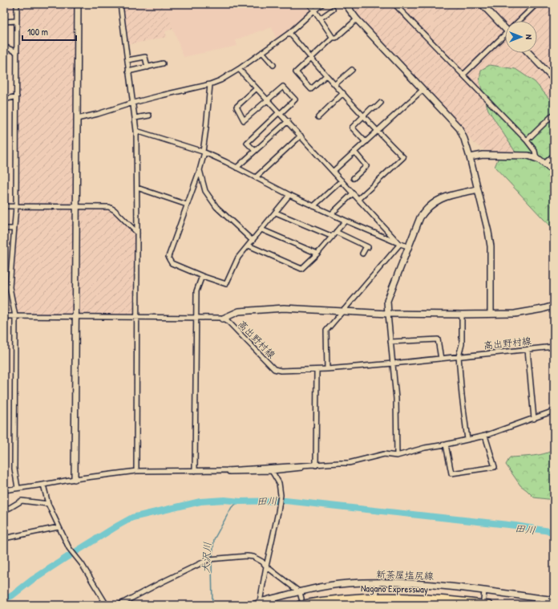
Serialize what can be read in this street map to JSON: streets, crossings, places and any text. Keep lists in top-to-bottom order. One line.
{"streets":{"highway":["Nagano Expressway"],"street":["高出野村線","新茶屋塩尻線"]},"water":["田川","大沢川"],"scale_bar":"100 m","north":"right"}
